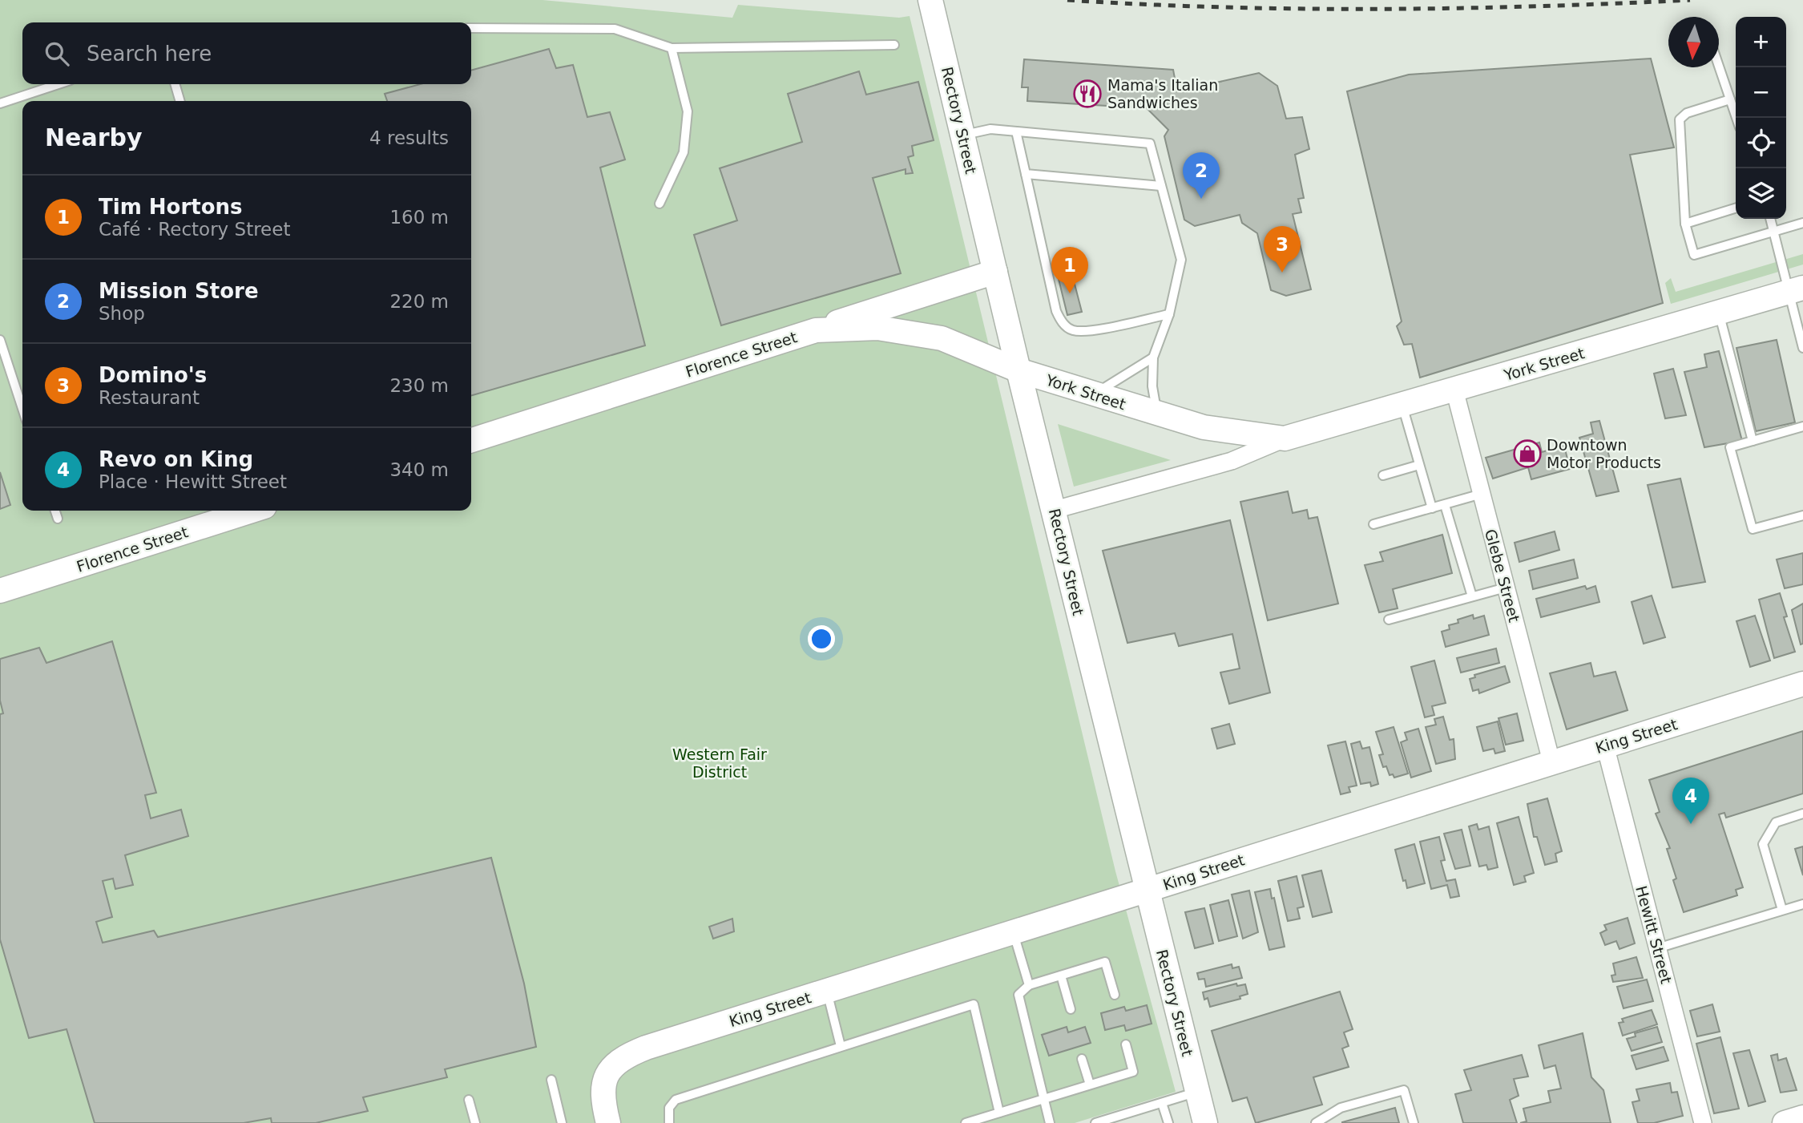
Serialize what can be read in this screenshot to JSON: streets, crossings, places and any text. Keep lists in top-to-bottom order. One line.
{"streets":{"street":["Rectory Street","Florence Street","York Street","Glebe Street","King Street","Hewitt Street"]},"crossings":[["Rectory Street","Florence Street"],["Rectory Street","York Street"],["Rectory Street","King Street"],["Florence Street","York Street"],["York Street","Glebe Street"],["Glebe Street","King Street"],["King Street","Hewitt Street"]],"parks":["Western Fair District"],"places":{"restaurant":["Mama's Italian Sandwiches"],"shop":["Downtown Motor Products"]},"north":"bottom","page":{"map_buttons":["+","−"],"search":"Search here","heading":["Nearby","4 results"],"pins":["2","3","1","4"],"list":[{"mark":"1","name":"Tim Hortons","note":"Café · Rectory Street","value":"160 m"},{"mark":"2","name":"Mission Store","note":"Shop","value":"220 m"},{"mark":"3","name":"Domino's","note":"Restaurant","value":"230 m"},{"mark":"4","name":"Revo on King","note":"Place · Hewitt Street","value":"340 m"}]}}
